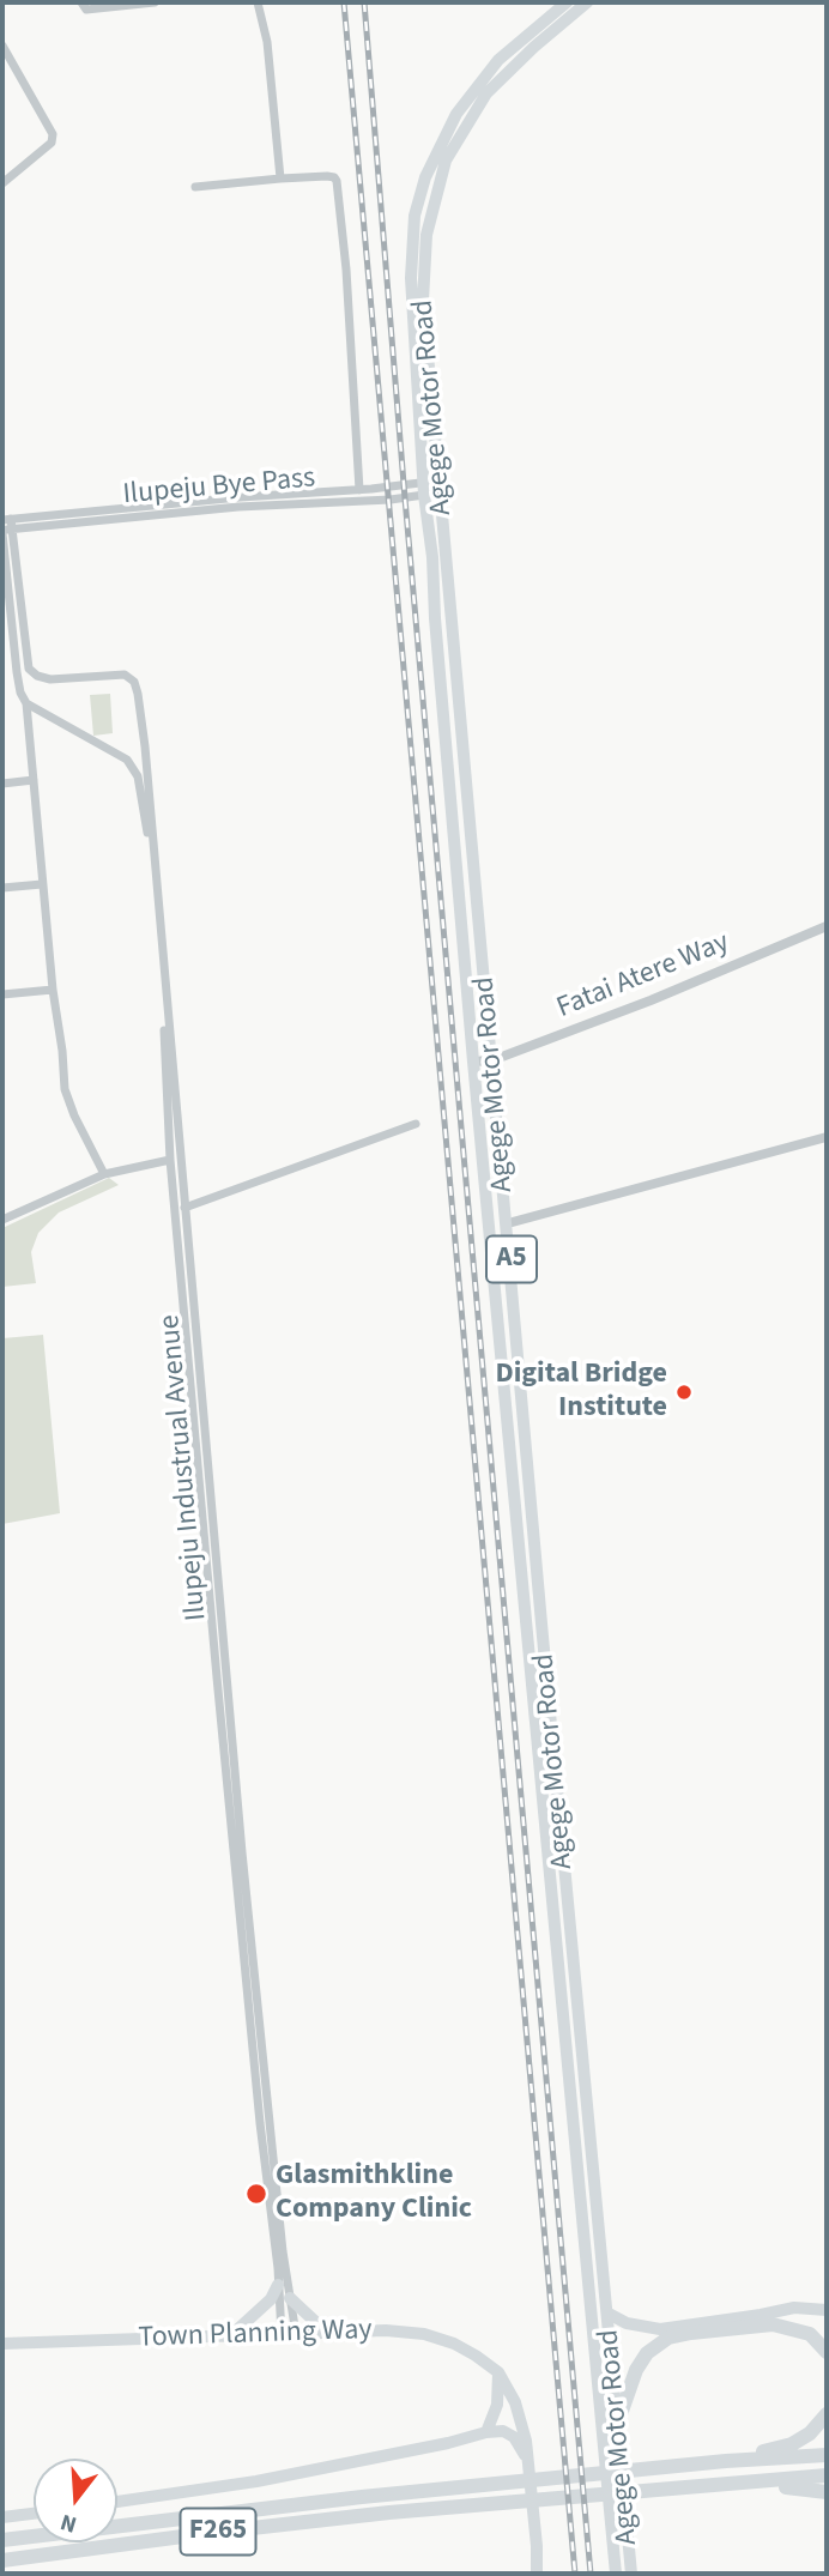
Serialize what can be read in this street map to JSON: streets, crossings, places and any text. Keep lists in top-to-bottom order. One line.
{"streets":{"highway":["F265"],"main road":["Agege Motor Road","A5","Town Planning Way"],"street":["Ilupeju Bye Pass","Fatai Atere Way","Ilupeju Industrual Avenue"]},"crossings":[["Agege Motor Road","Ilupeju Bye Pass"],["Agege Motor Road","Fatai Atere Way"],["Ilupeju Bye Pass","Ilupeju Industrual Avenue"],["Ilupeju Industrual Avenue","Town Planning Way"]],"places":["Digital Bridge Institute","Glasmithkline Company Clinic"],"north":"bottom"}
